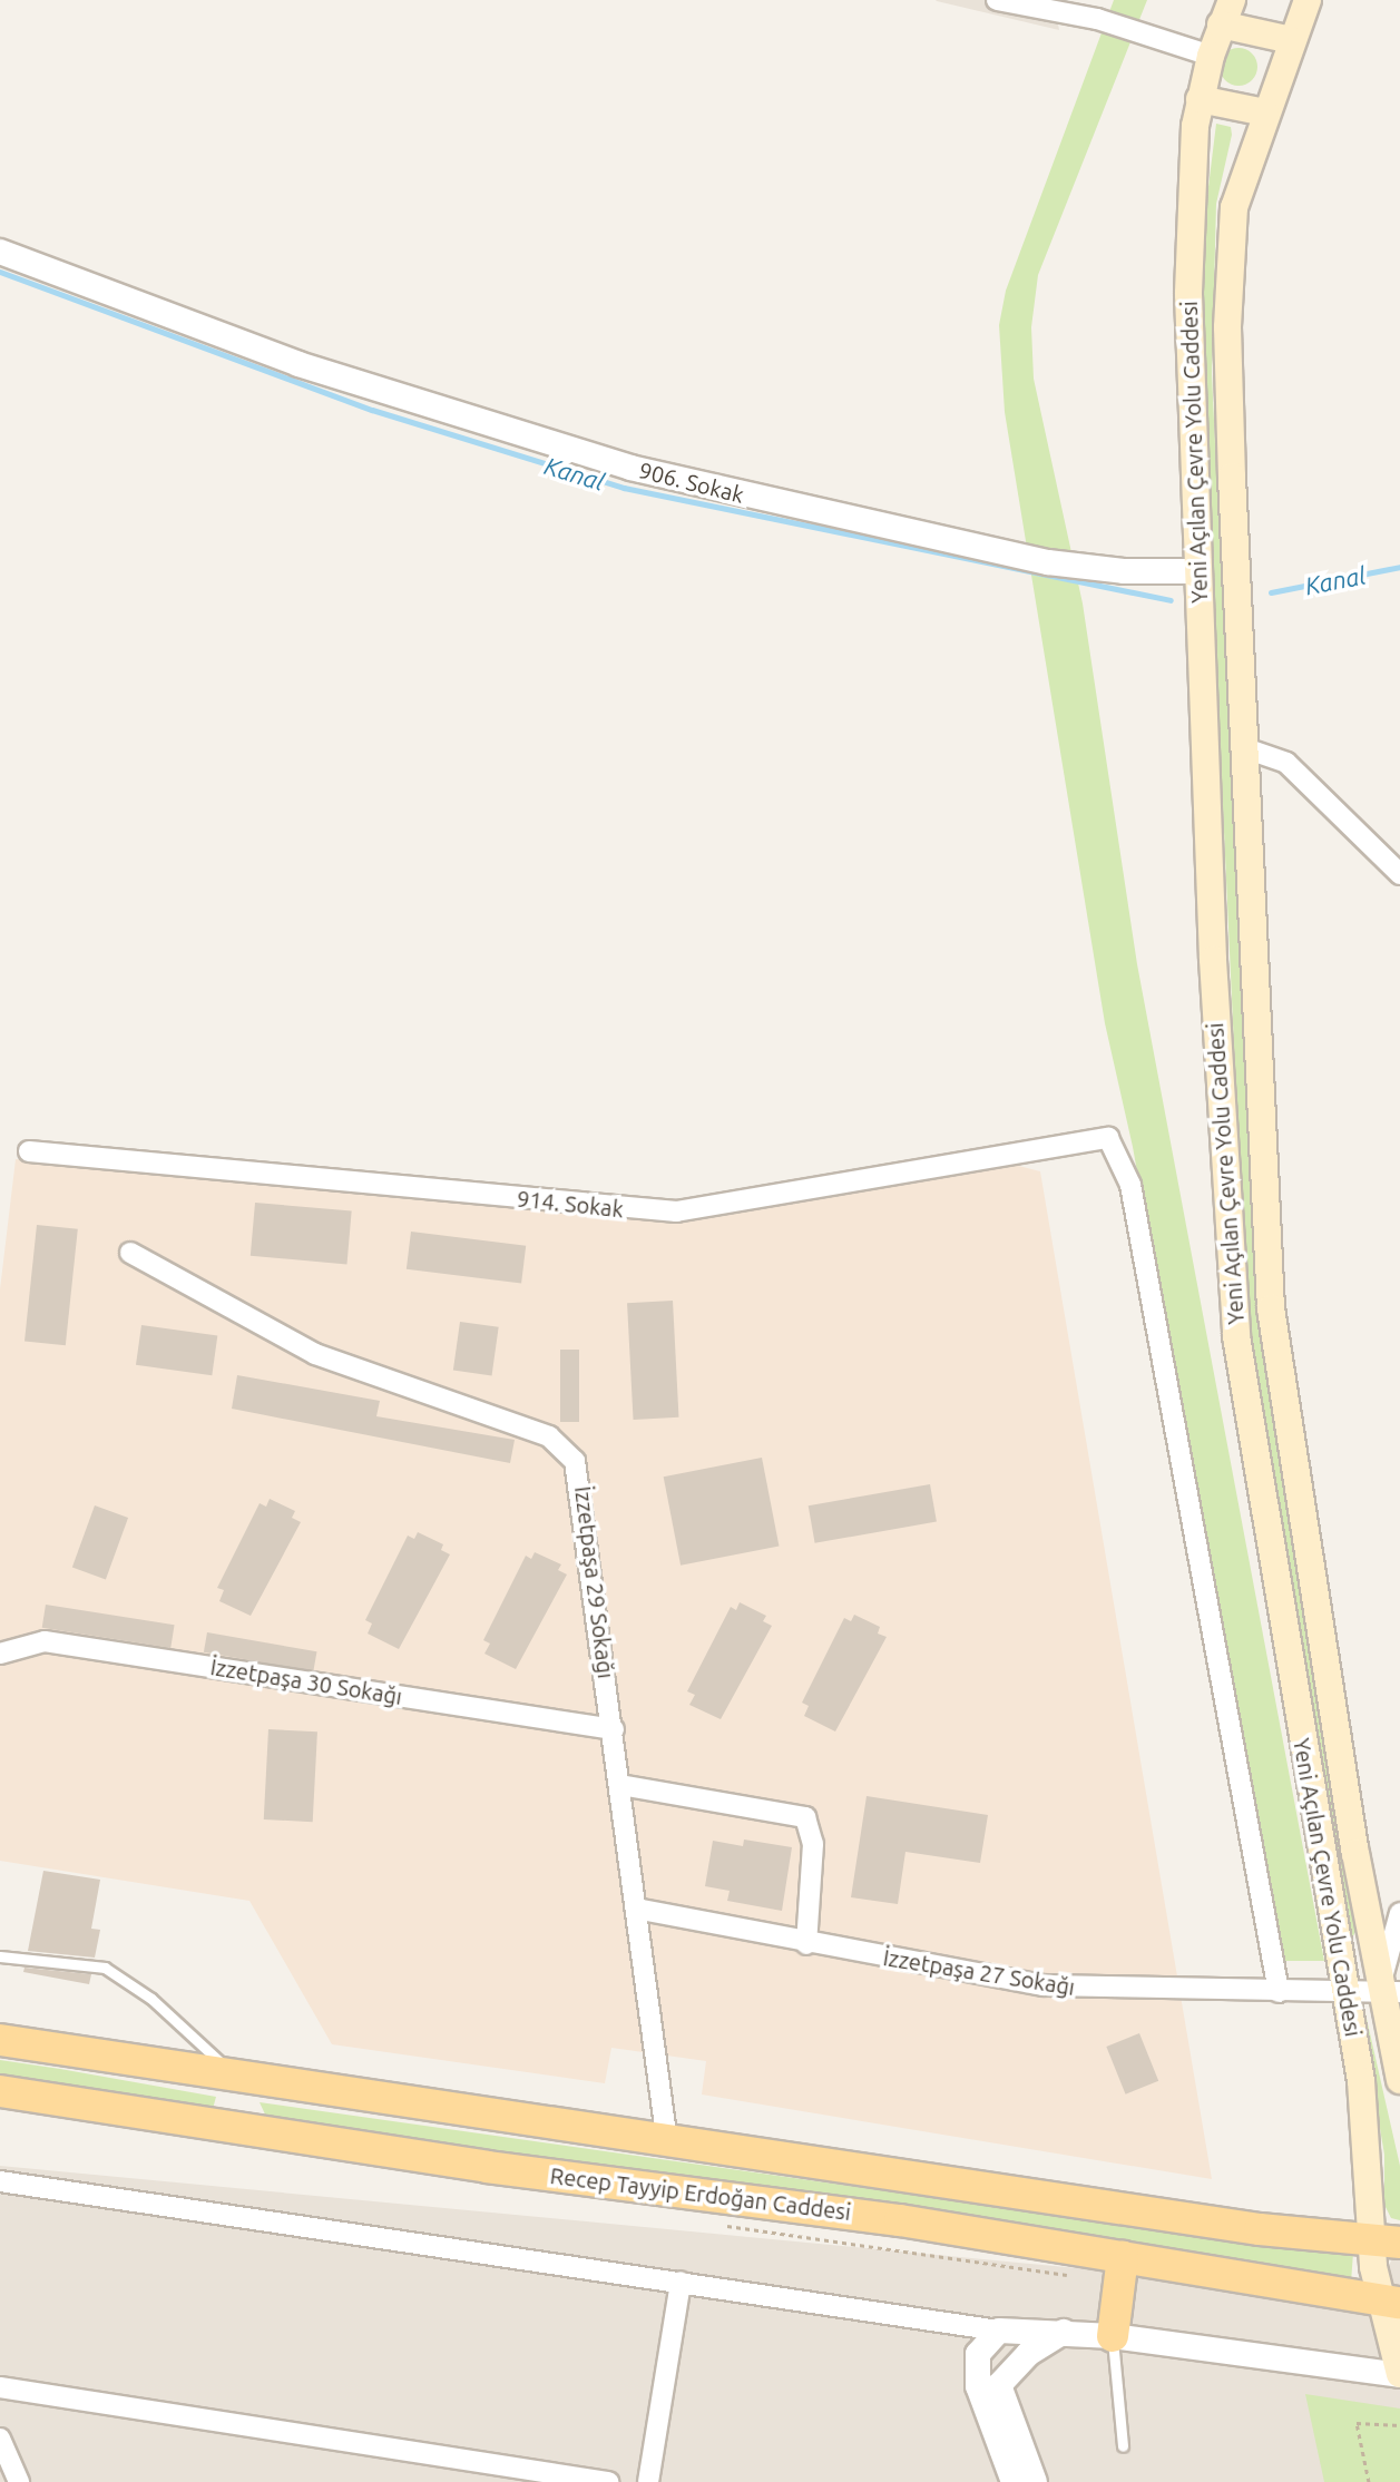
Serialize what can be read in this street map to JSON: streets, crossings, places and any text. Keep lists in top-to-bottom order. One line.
{"streets":{"main road":["Yeni Açılan Çevre Yolu Caddesi","Recep Tayyip Erdoğan Caddesi"],"street":["906. Sokak","914. Sokak","İzzetpaşa 29 Sokağı","İzzetpaşa 30 Sokağı","İzzetpaşa 27 Sokağı"]},"crossings":[["Yeni Açılan Çevre Yolu Caddesi","906. Sokak"],["Yeni Açılan Çevre Yolu Caddesi","İzzetpaşa 27 Sokağı"],["Yeni Açılan Çevre Yolu Caddesi","Recep Tayyip Erdoğan Caddesi"],["914. Sokak","İzzetpaşa 27 Sokağı"],["İzzetpaşa 29 Sokağı","İzzetpaşa 30 Sokağı"],["İzzetpaşa 29 Sokağı","İzzetpaşa 27 Sokağı"],["İzzetpaşa 29 Sokağı","Recep Tayyip Erdoğan Caddesi"]],"water":["Kanal"]}
